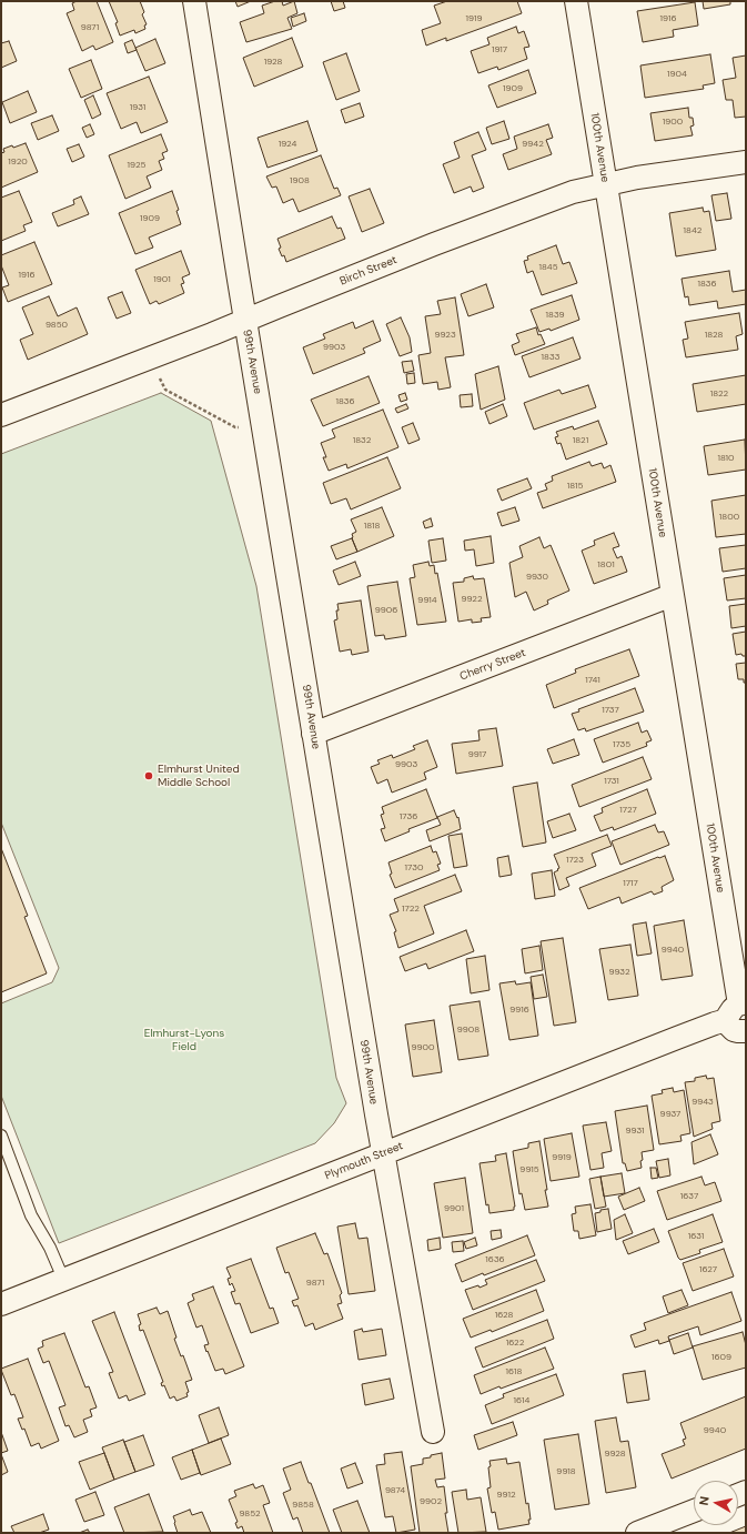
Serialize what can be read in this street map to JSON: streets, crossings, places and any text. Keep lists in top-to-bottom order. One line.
{"streets":{"street":["100th Avenue","Birch Street","99th Avenue","Cherry Street","Plymouth Street"]},"crossings":[["100th Avenue","Birch Street"],["100th Avenue","Cherry Street"],["100th Avenue","Plymouth Street"],["Birch Street","99th Avenue"],["99th Avenue","Cherry Street"],["99th Avenue","Plymouth Street"]],"parks":["Elmhurst-Lyons Field"],"places":["Elmhurst United Middle School"],"house_numbers":["1919","1916","9871","1917","1928","1904","1909","1931","1900","1924","9942","1920","1925","1908","1909","1842","1845","1916","1901","1836","1839","9850","9923","1828","9903","1833","1822","1836","1832","1821","1810","1815","1800","1818","1801","9930","9922","9914","9906","1741","1737","1735","9917","9903","1731","1727","1736","1723","1730","1717","1722","9940","9932","9916","9908","9900","9943","9937","9931","9919","9915","1637","9901","1631","1636","1627","9871","1628","1622","1609","1618","1614","9940","9928","9918","9874","9912","9902","9858","9852"],"north":"left"}
